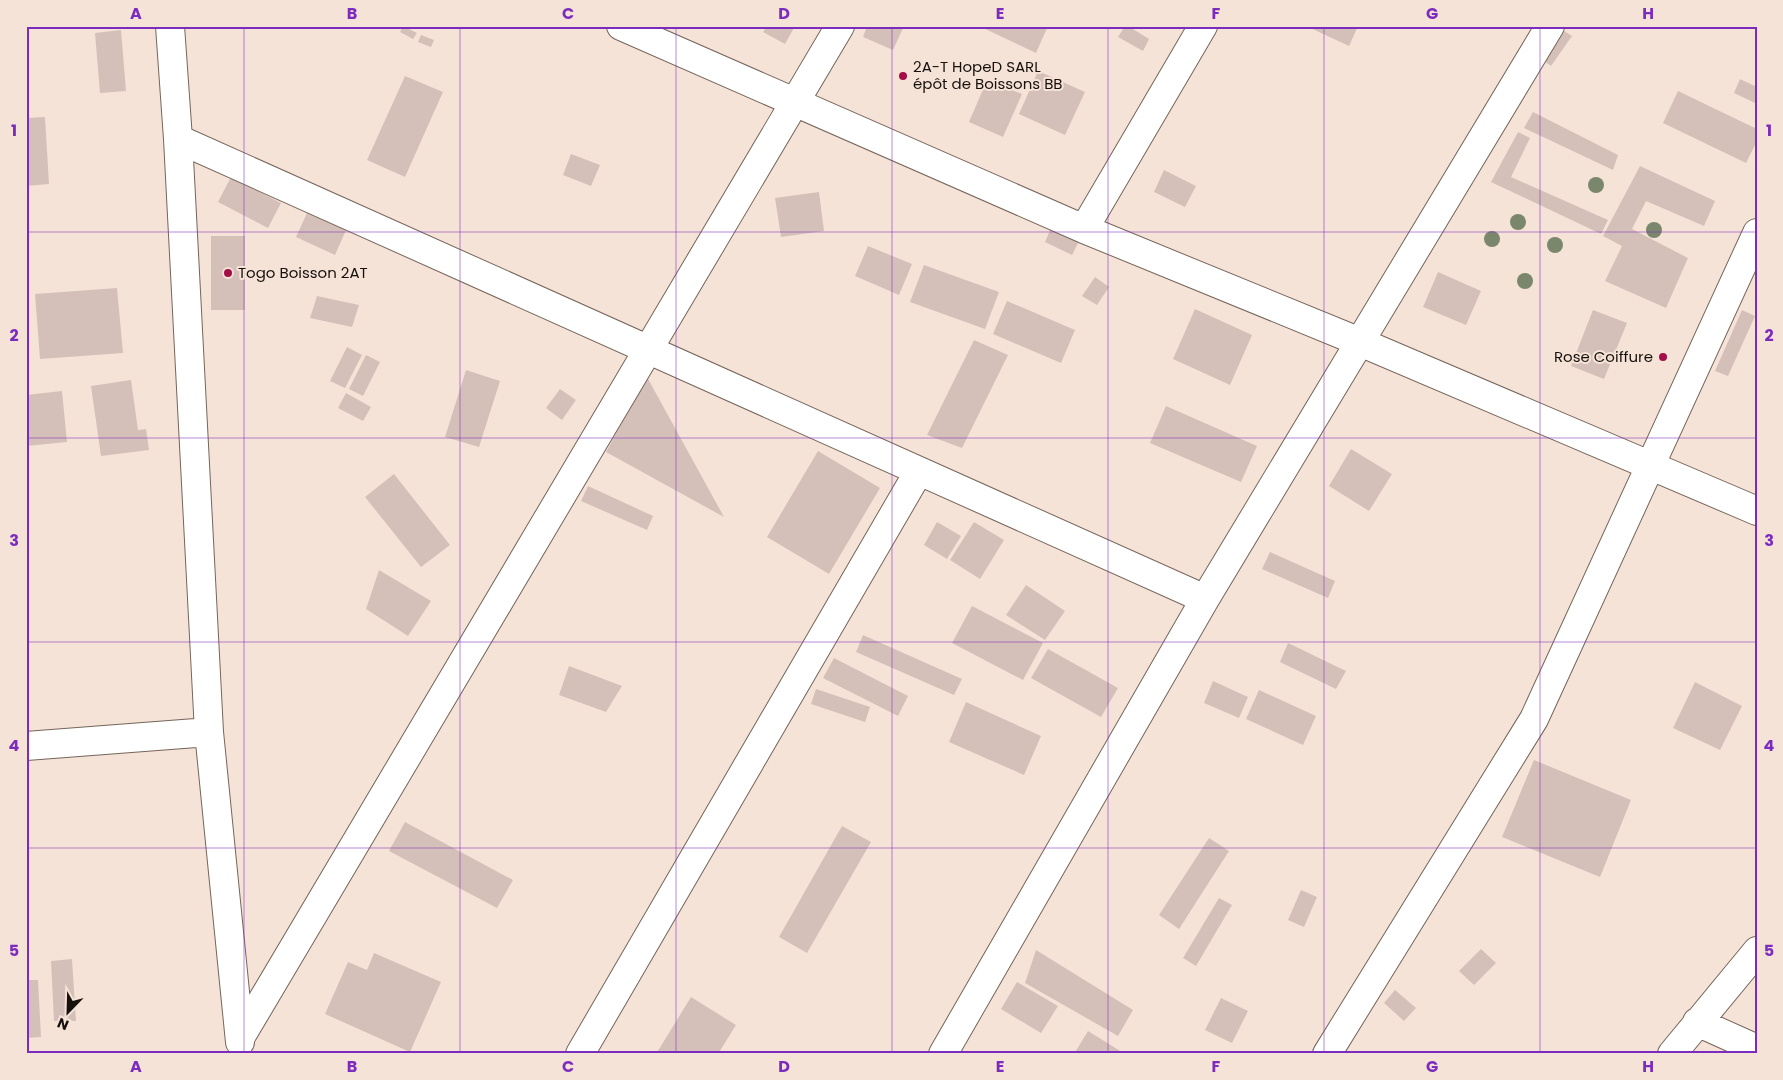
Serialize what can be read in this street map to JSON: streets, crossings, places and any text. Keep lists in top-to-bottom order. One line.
{"places":["2A-T HopeD SARL épôt de Boissons BB","Togo Boisson 2AT","Rose Coiffure"],"north":"bottom left","grid":{"columns":["A","B","C","D","E","F","G","H"],"rows":["1","2","3","4","5"]}}
